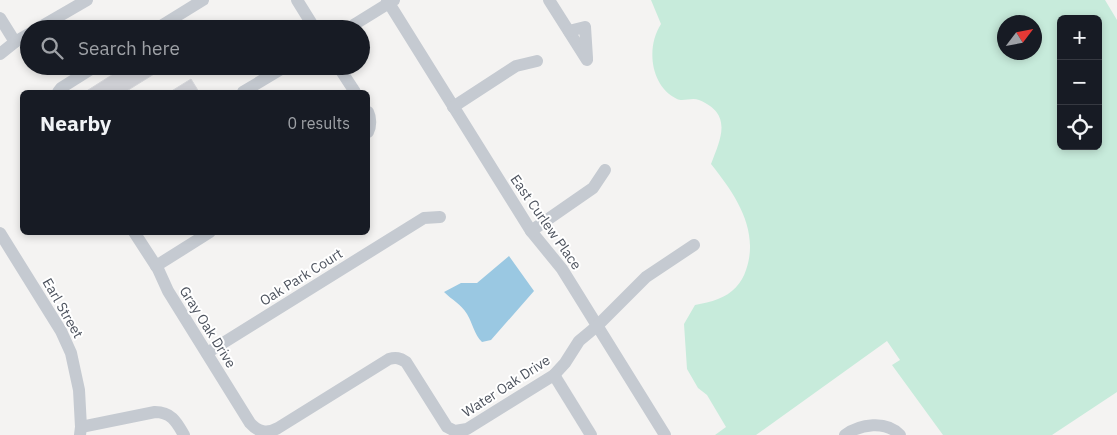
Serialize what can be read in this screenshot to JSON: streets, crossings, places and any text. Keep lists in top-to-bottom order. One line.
{"streets":{"street":["East Curlew Place","Oak Park Court","Earl Street","Gray Oak Drive","Water Oak Drive"]},"crossings":[["East Curlew Place","Water Oak Drive"],["Oak Park Court","Gray Oak Drive"],["Gray Oak Drive","Water Oak Drive"]],"north":"top right","page":{"map_buttons":["+","−"],"search":"Search here","heading":["Nearby","0 results"]}}
